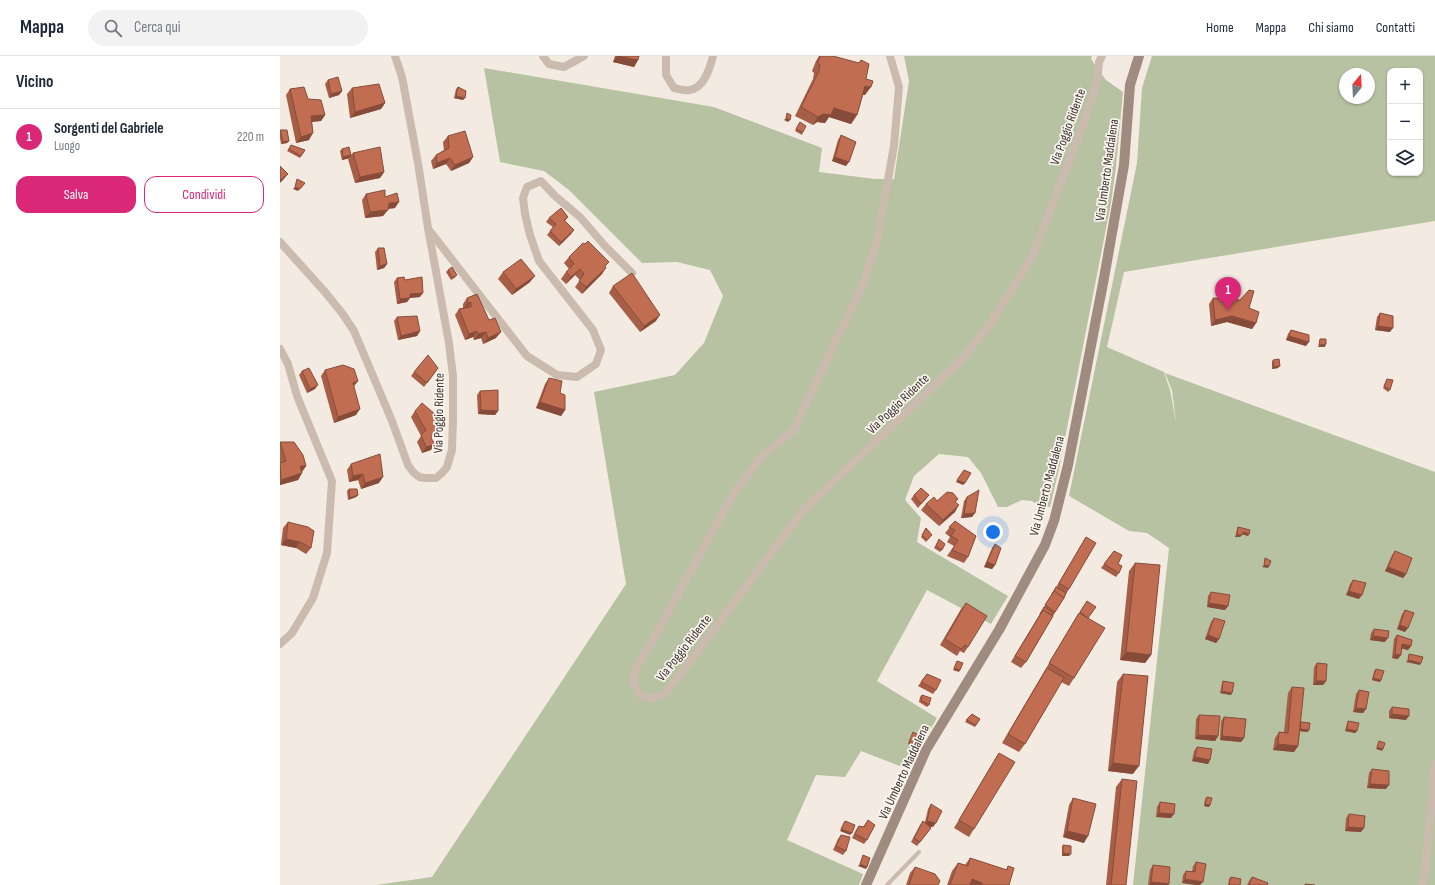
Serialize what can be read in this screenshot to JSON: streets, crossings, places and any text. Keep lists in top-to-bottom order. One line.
{"streets":{"street":["Via Poggio Ridente","Via Umberto Maddalena"]},"north":"top","page":{"header":"Mappa","search":"Cerca qui","nav":["Home","Mappa","Chi siamo","Contatti"],"heading":"Vicino","map_buttons":["+","−"],"list":[{"mark":"1","name":"Sorgenti del Gabriele","note":"Luogo","value":"220 m"}],"buttons":["Salva","Condividi"],"pins":"1"}}
